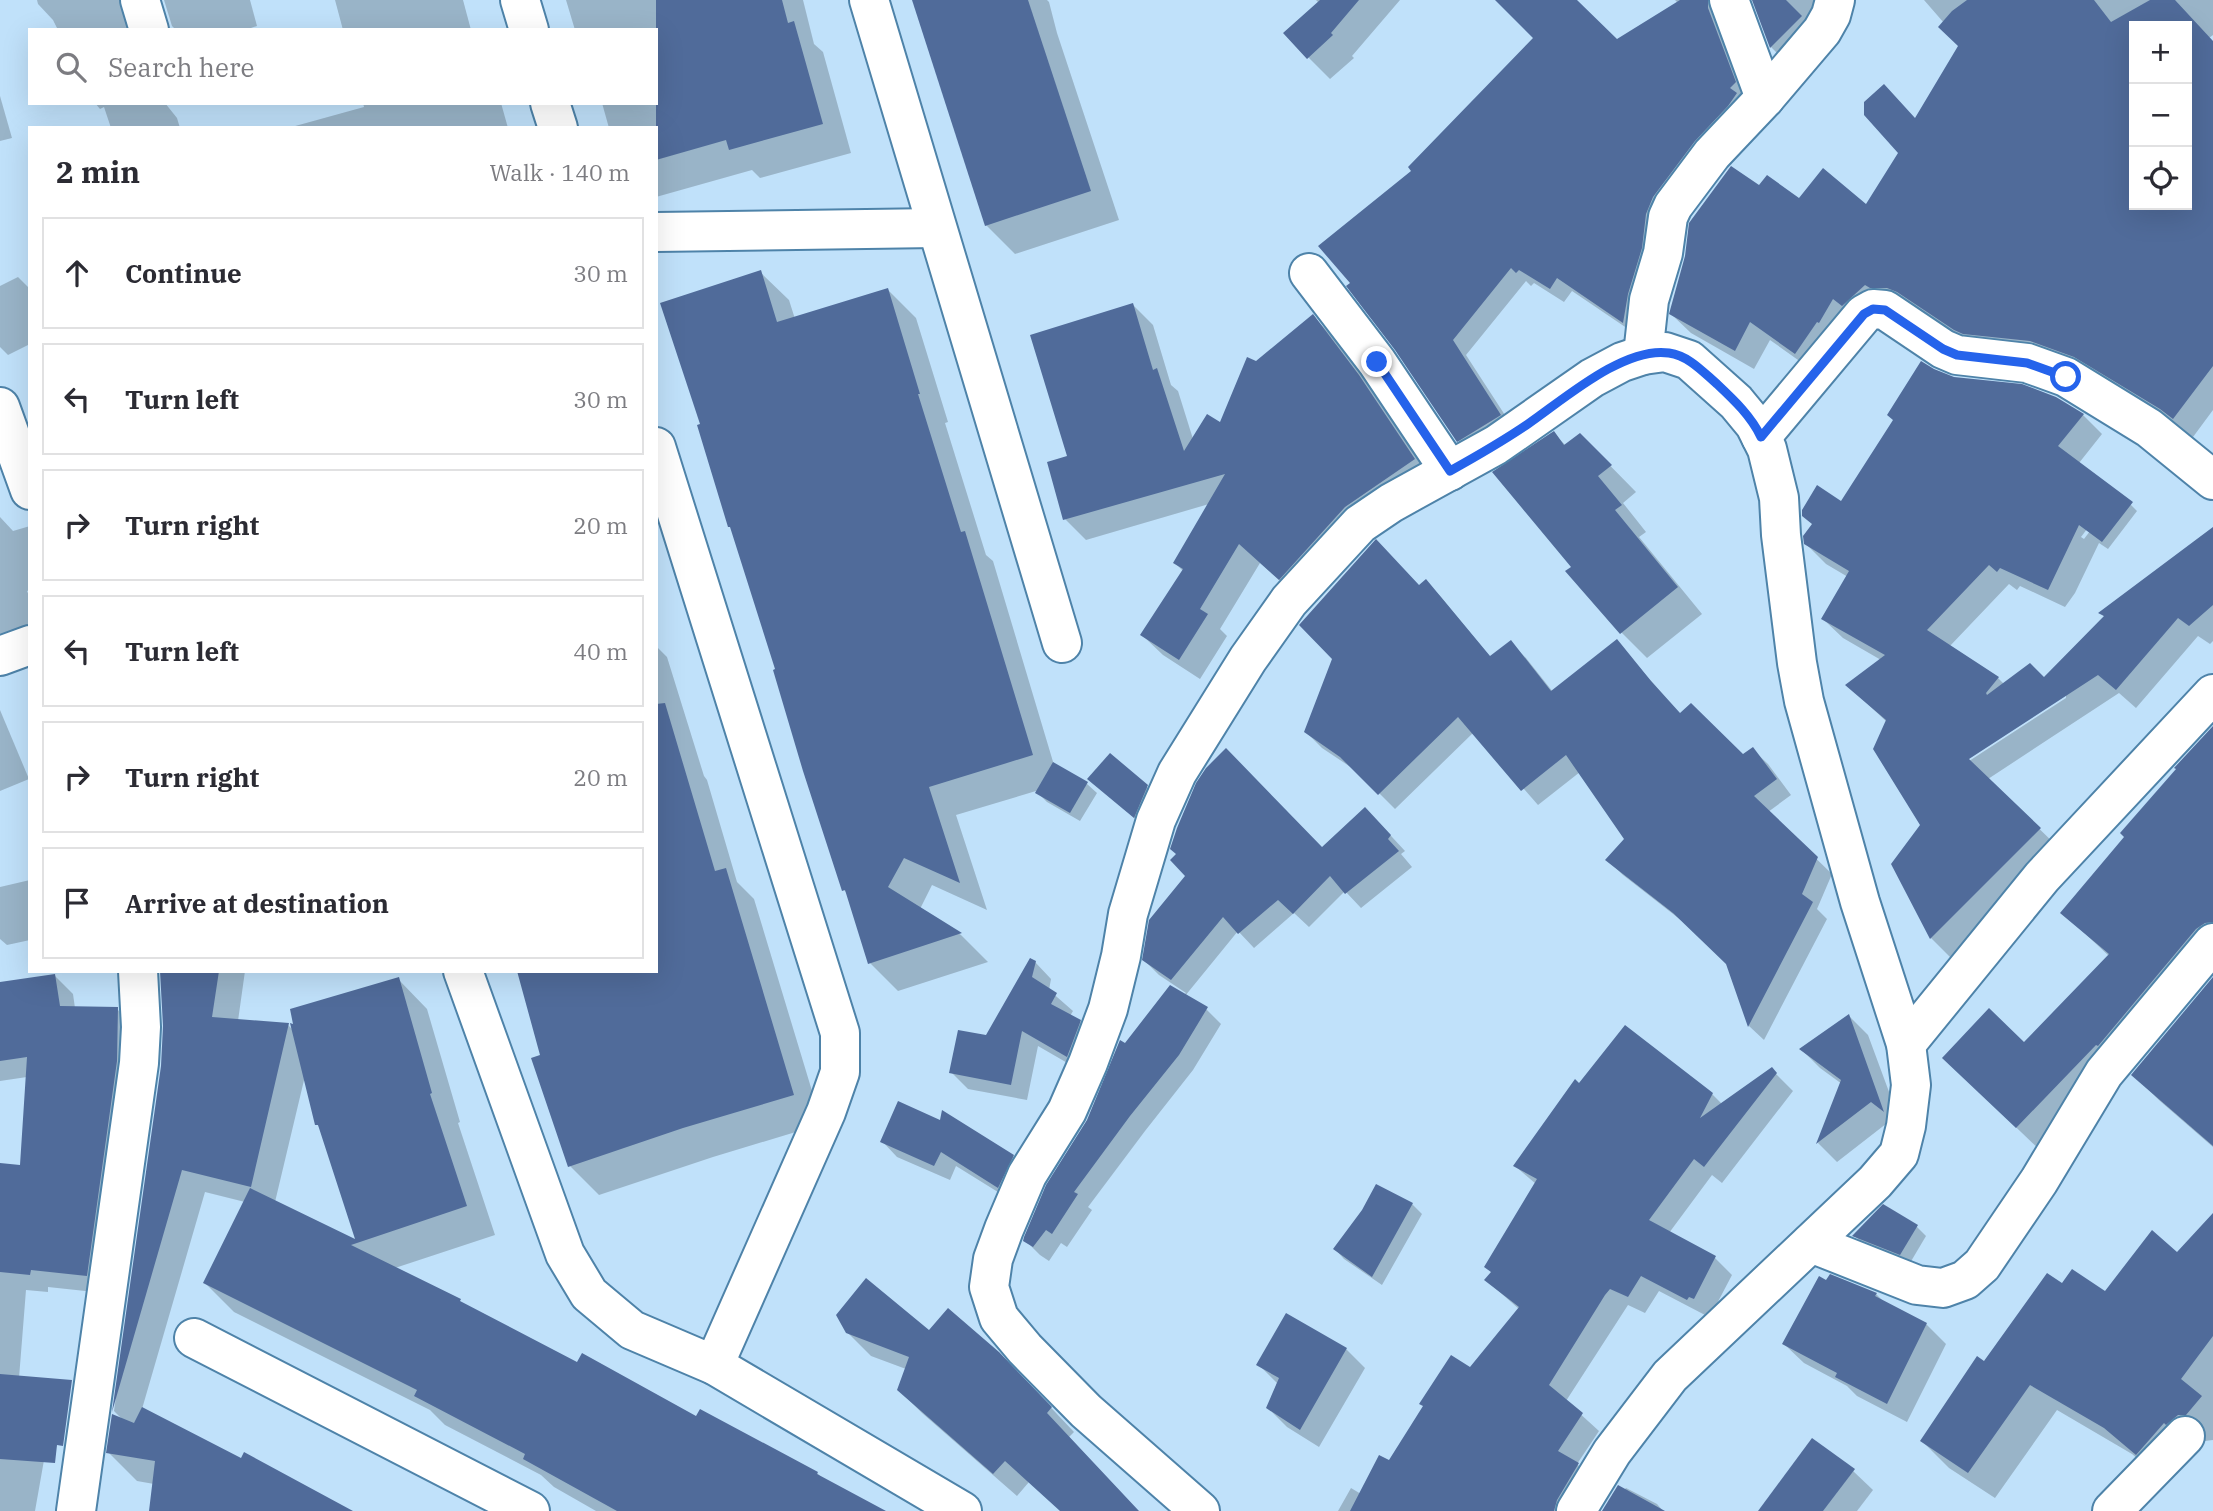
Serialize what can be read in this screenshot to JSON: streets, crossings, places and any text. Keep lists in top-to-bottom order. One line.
{"page":{"map_buttons":["+","−"],"search":"Search here","heading":["2 min","Walk · 140 m"],"list":[["Continue","30 m"],["Turn left","30 m"],["Turn right","20 m"],["Turn left","40 m"],["Turn right","20 m"],"Arrive at destination"]}}
